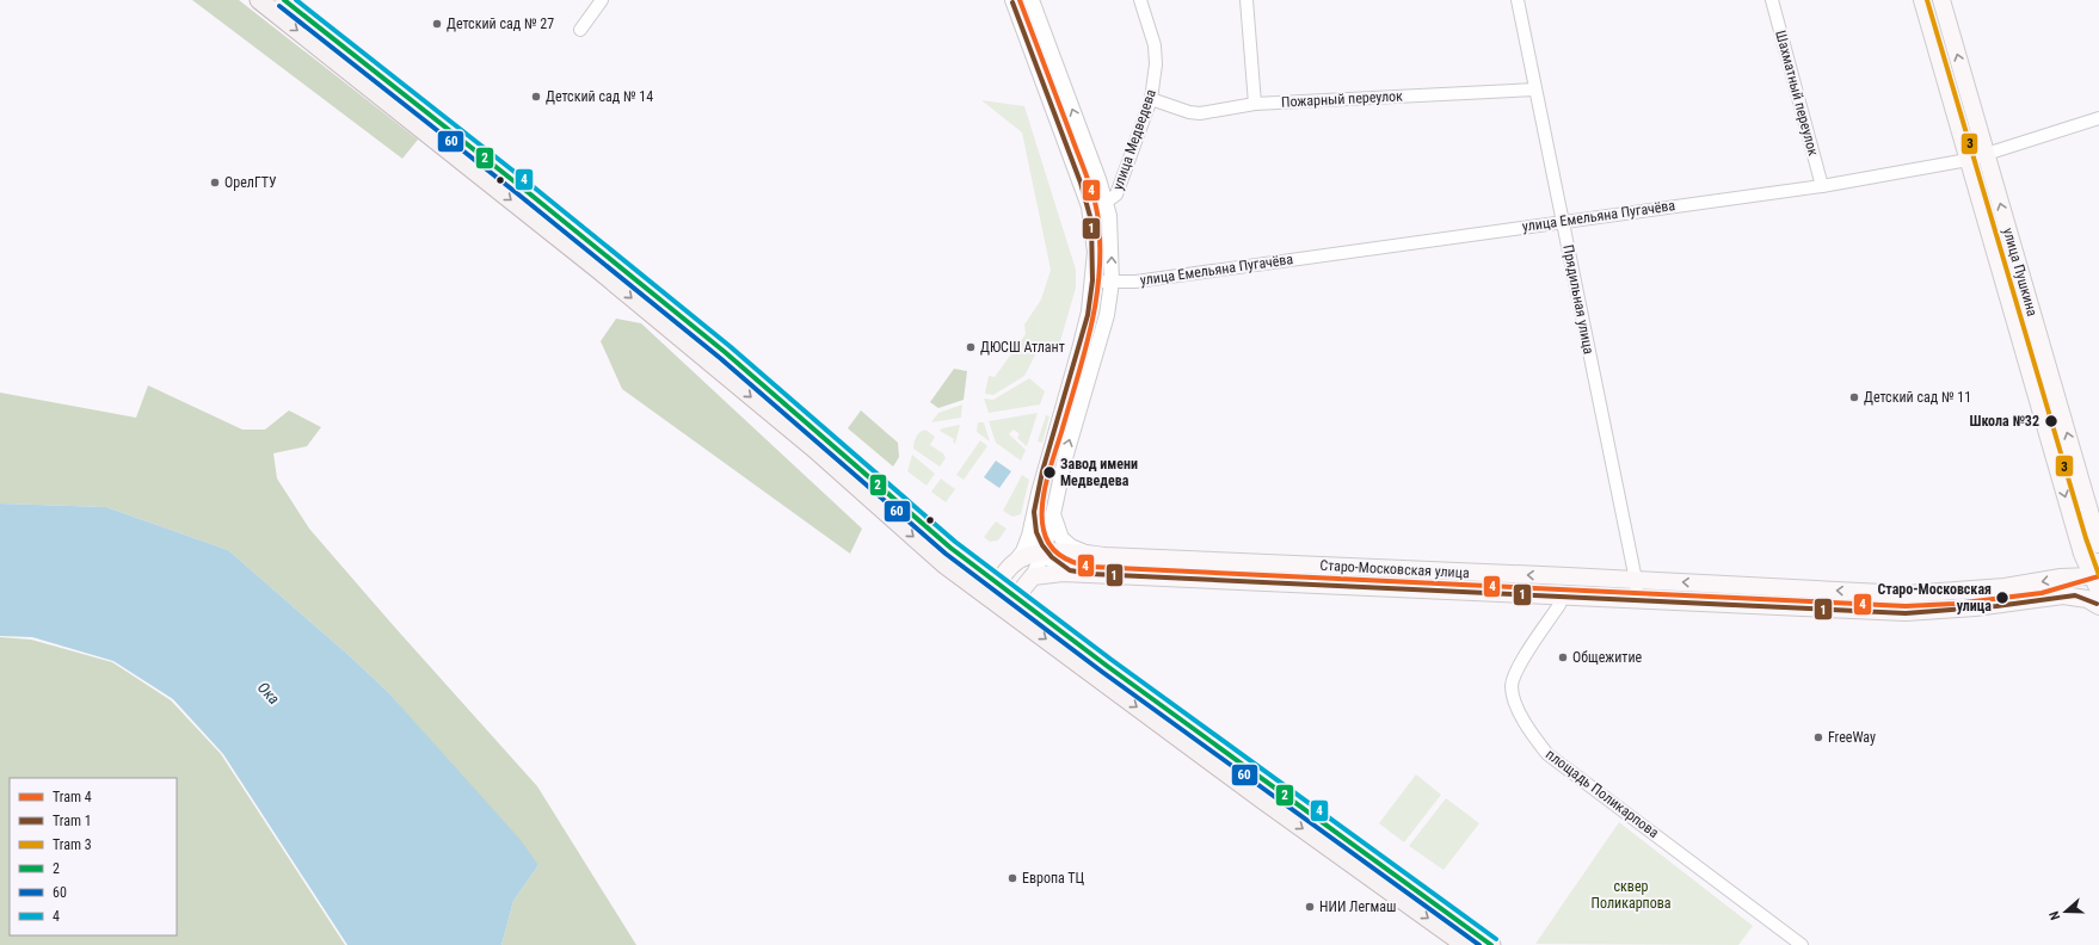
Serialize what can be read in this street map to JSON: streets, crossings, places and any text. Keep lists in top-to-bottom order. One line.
{"streets":{"main road":["улица Пушкина","Старо-Московская улица"],"street":["Шахматный переулок","Пожарный переулок","улица Медведева","улица Емельяна Пугачёва","Прядильная улица","площадь Поликарпова"]},"crossings":[["Шахматный переулок","улица Емельяна Пугачёва"],["Пожарный переулок","улица Медведева"],["Пожарный переулок","Прядильная улица"],["улица Емельяна Пугачёва","улица Пушкина"],["улица Емельяна Пугачёва","Прядильная улица"],["улица Пушкина","Старо-Московская улица"],["Прядильная улица","Старо-Московская улица"]],"water":["Ока"],"parks":["сквер Поликарпова"],"places":["Детский сад № 27","Детский сад № 14","ОрелГТУ","ДЮСШ Атлант","Детский сад № 11","Школа №32","Завод имени Медведева","Старо-Московская улица","Общежитие","FreeWay","Европа ТЦ","НИИ Легмаш"],"lines":["tram line 4","tram line 3","transit line 2","transit line 4","tram line 1","transit line 60"],"legend":["Tram 4","Tram 1","Tram 3","2","60","4"],"north":"left"}
